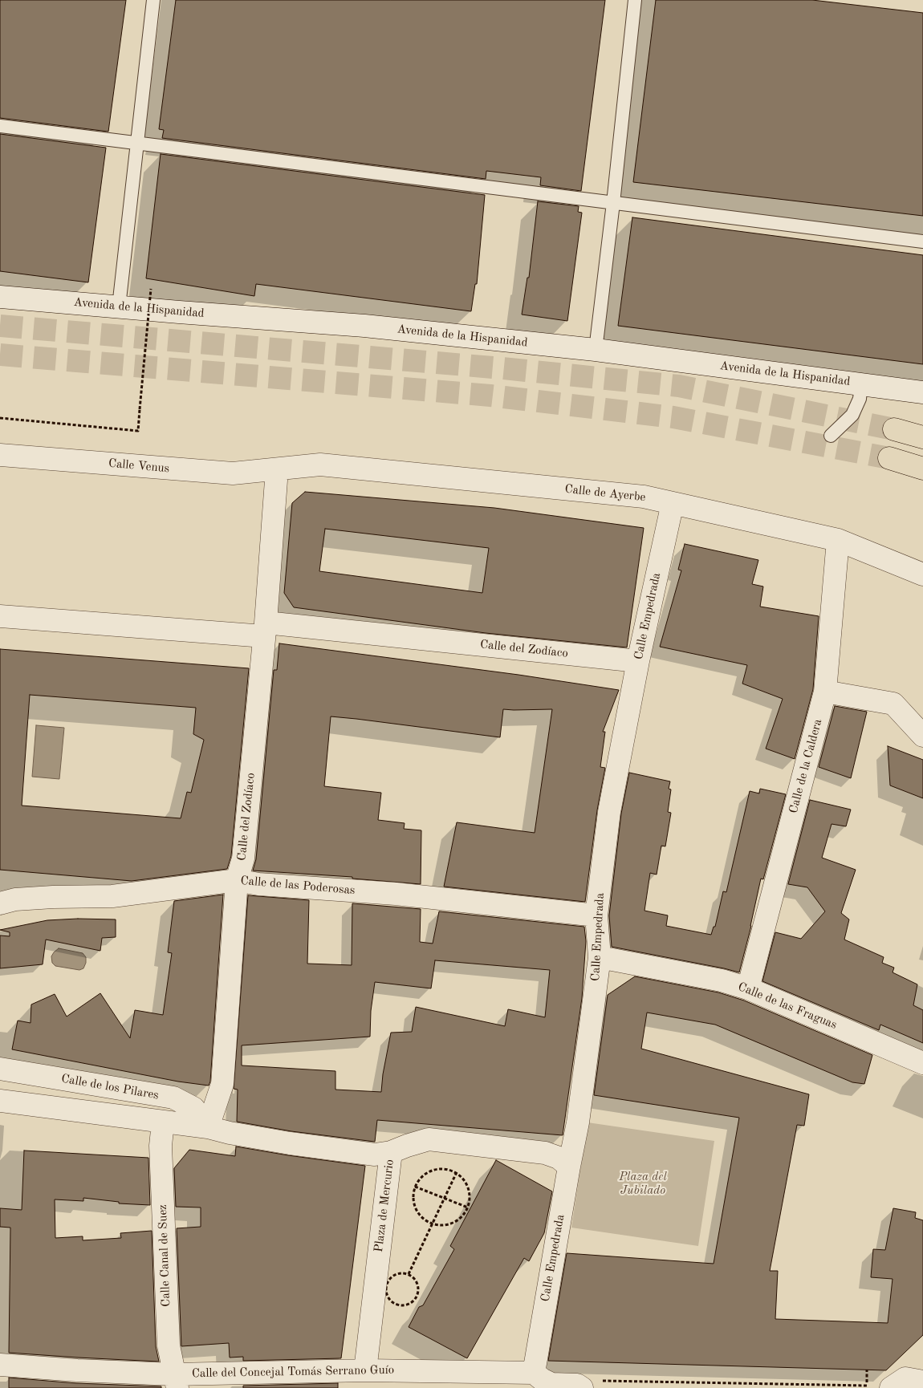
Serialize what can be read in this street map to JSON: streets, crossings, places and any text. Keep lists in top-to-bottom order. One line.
{"streets":{"street":["Avenida de la Hispanidad","Calle Venus","Calle de Ayerbe","Calle Empedrada","Calle del Zodíaco","Calle de la Caldera","Calle de las Poderosas","Calle de las Fraguas","Calle de los Pilares","Plaza de Mercurio","Calle Canal de Suez","Calle del Concejal Tomás Serrano Guío"]},"crossings":[["Calle Venus","Calle de Ayerbe"],["Calle Venus","Calle del Zodíaco"],["Calle de Ayerbe","Calle Empedrada"],["Calle de Ayerbe","Calle del Zodíaco"],["Calle de Ayerbe","Calle de la Caldera"],["Calle Empedrada","Calle del Zodíaco"],["Calle Empedrada","Calle de las Poderosas"],["Calle Empedrada","Calle de las Fraguas"],["Calle Empedrada","Plaza de Mercurio"],["Calle Empedrada","Calle del Concejal Tomás Serrano Guío"],["Calle del Zodíaco","Calle de las Poderosas"],["Calle del Zodíaco","Calle de los Pilares"],["Calle de la Caldera","Calle de las Fraguas"],["Plaza de Mercurio","Calle del Concejal Tomás Serrano Guío"],["Calle Canal de Suez","Calle del Concejal Tomás Serrano Guío"]],"parks":["Plaza del Jubilado"]}
